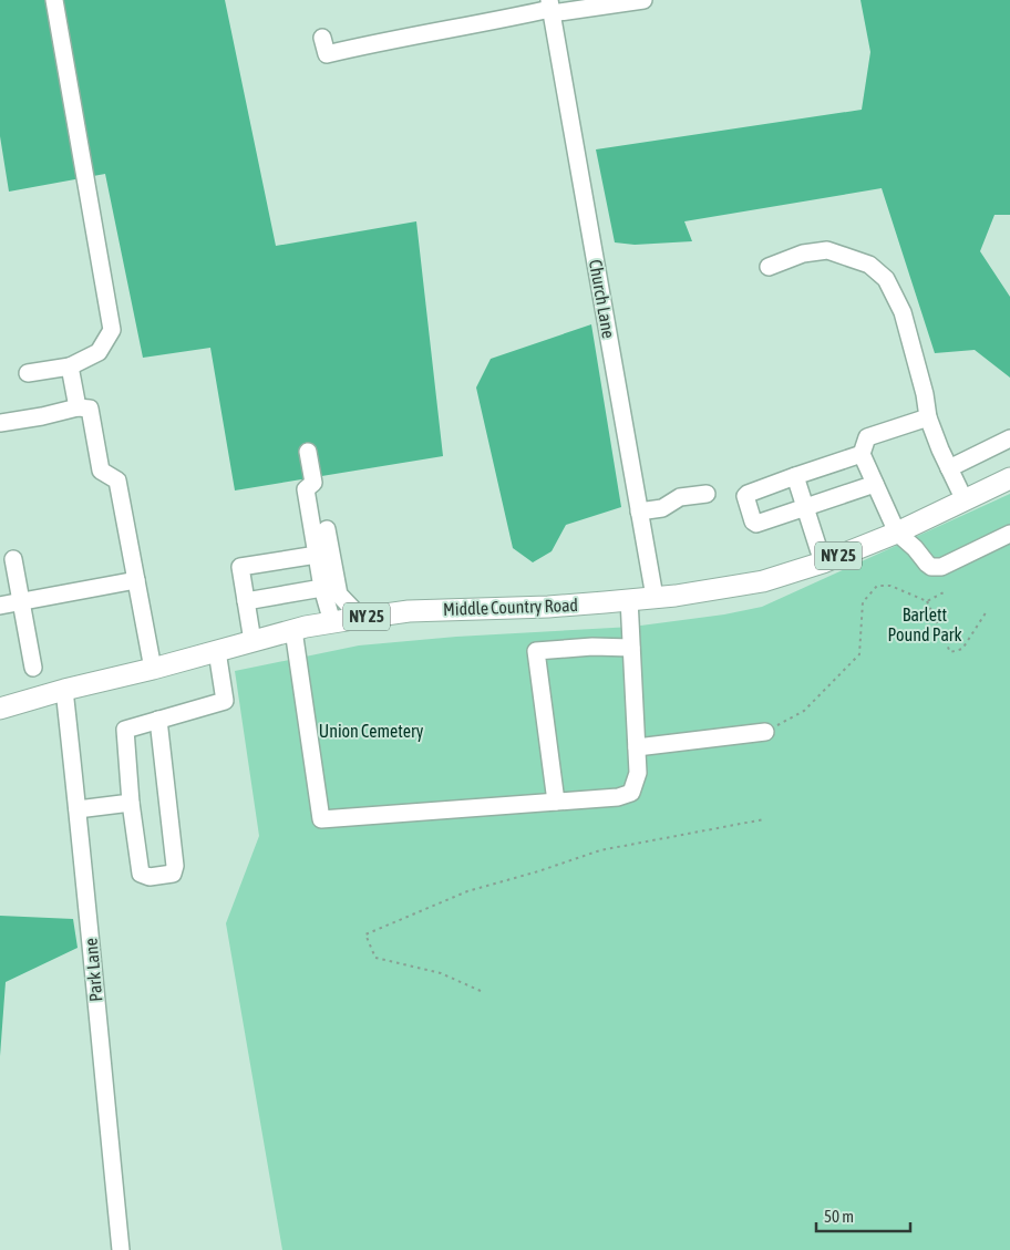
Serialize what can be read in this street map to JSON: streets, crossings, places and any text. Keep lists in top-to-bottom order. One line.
{"streets":{"main road":["NY 25","Middle Country Road"],"street":["Church Lane","Park Lane"]},"crossings":[["Church Lane","Middle Country Road"],["Middle Country Road","Park Lane"]],"parks":["Barlett Pound Park","Union Cemetery"],"scale_bar":"50 m"}
